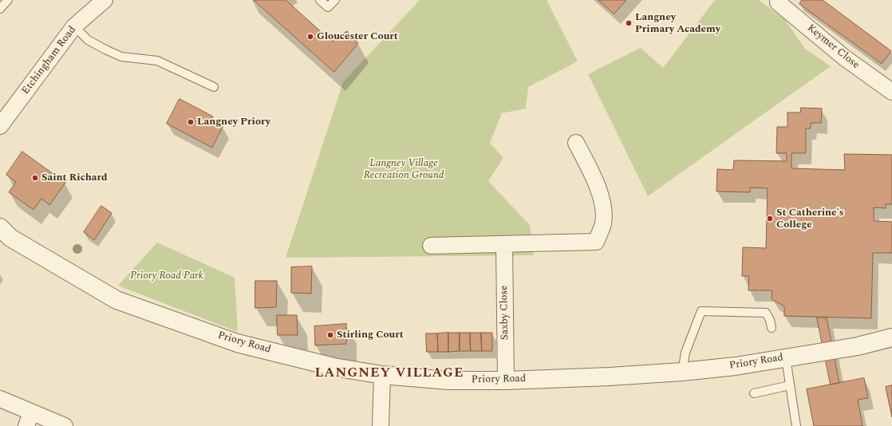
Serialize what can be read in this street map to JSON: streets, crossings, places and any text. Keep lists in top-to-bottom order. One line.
{"streets":{"street":["Keymer Close","Etchingham Road","Saxby Close","Priory Road"]},"crossings":[["Saxby Close","Priory Road"]],"districts":["LANGNEY VILLAGE"],"parks":["Langney Village Recreation Ground","Priory Road Park"],"places":["Langney Primary Academy","Gloucester Court","Langney Priory","Saint Richard","St Catherine's College","Stirling Court"]}
